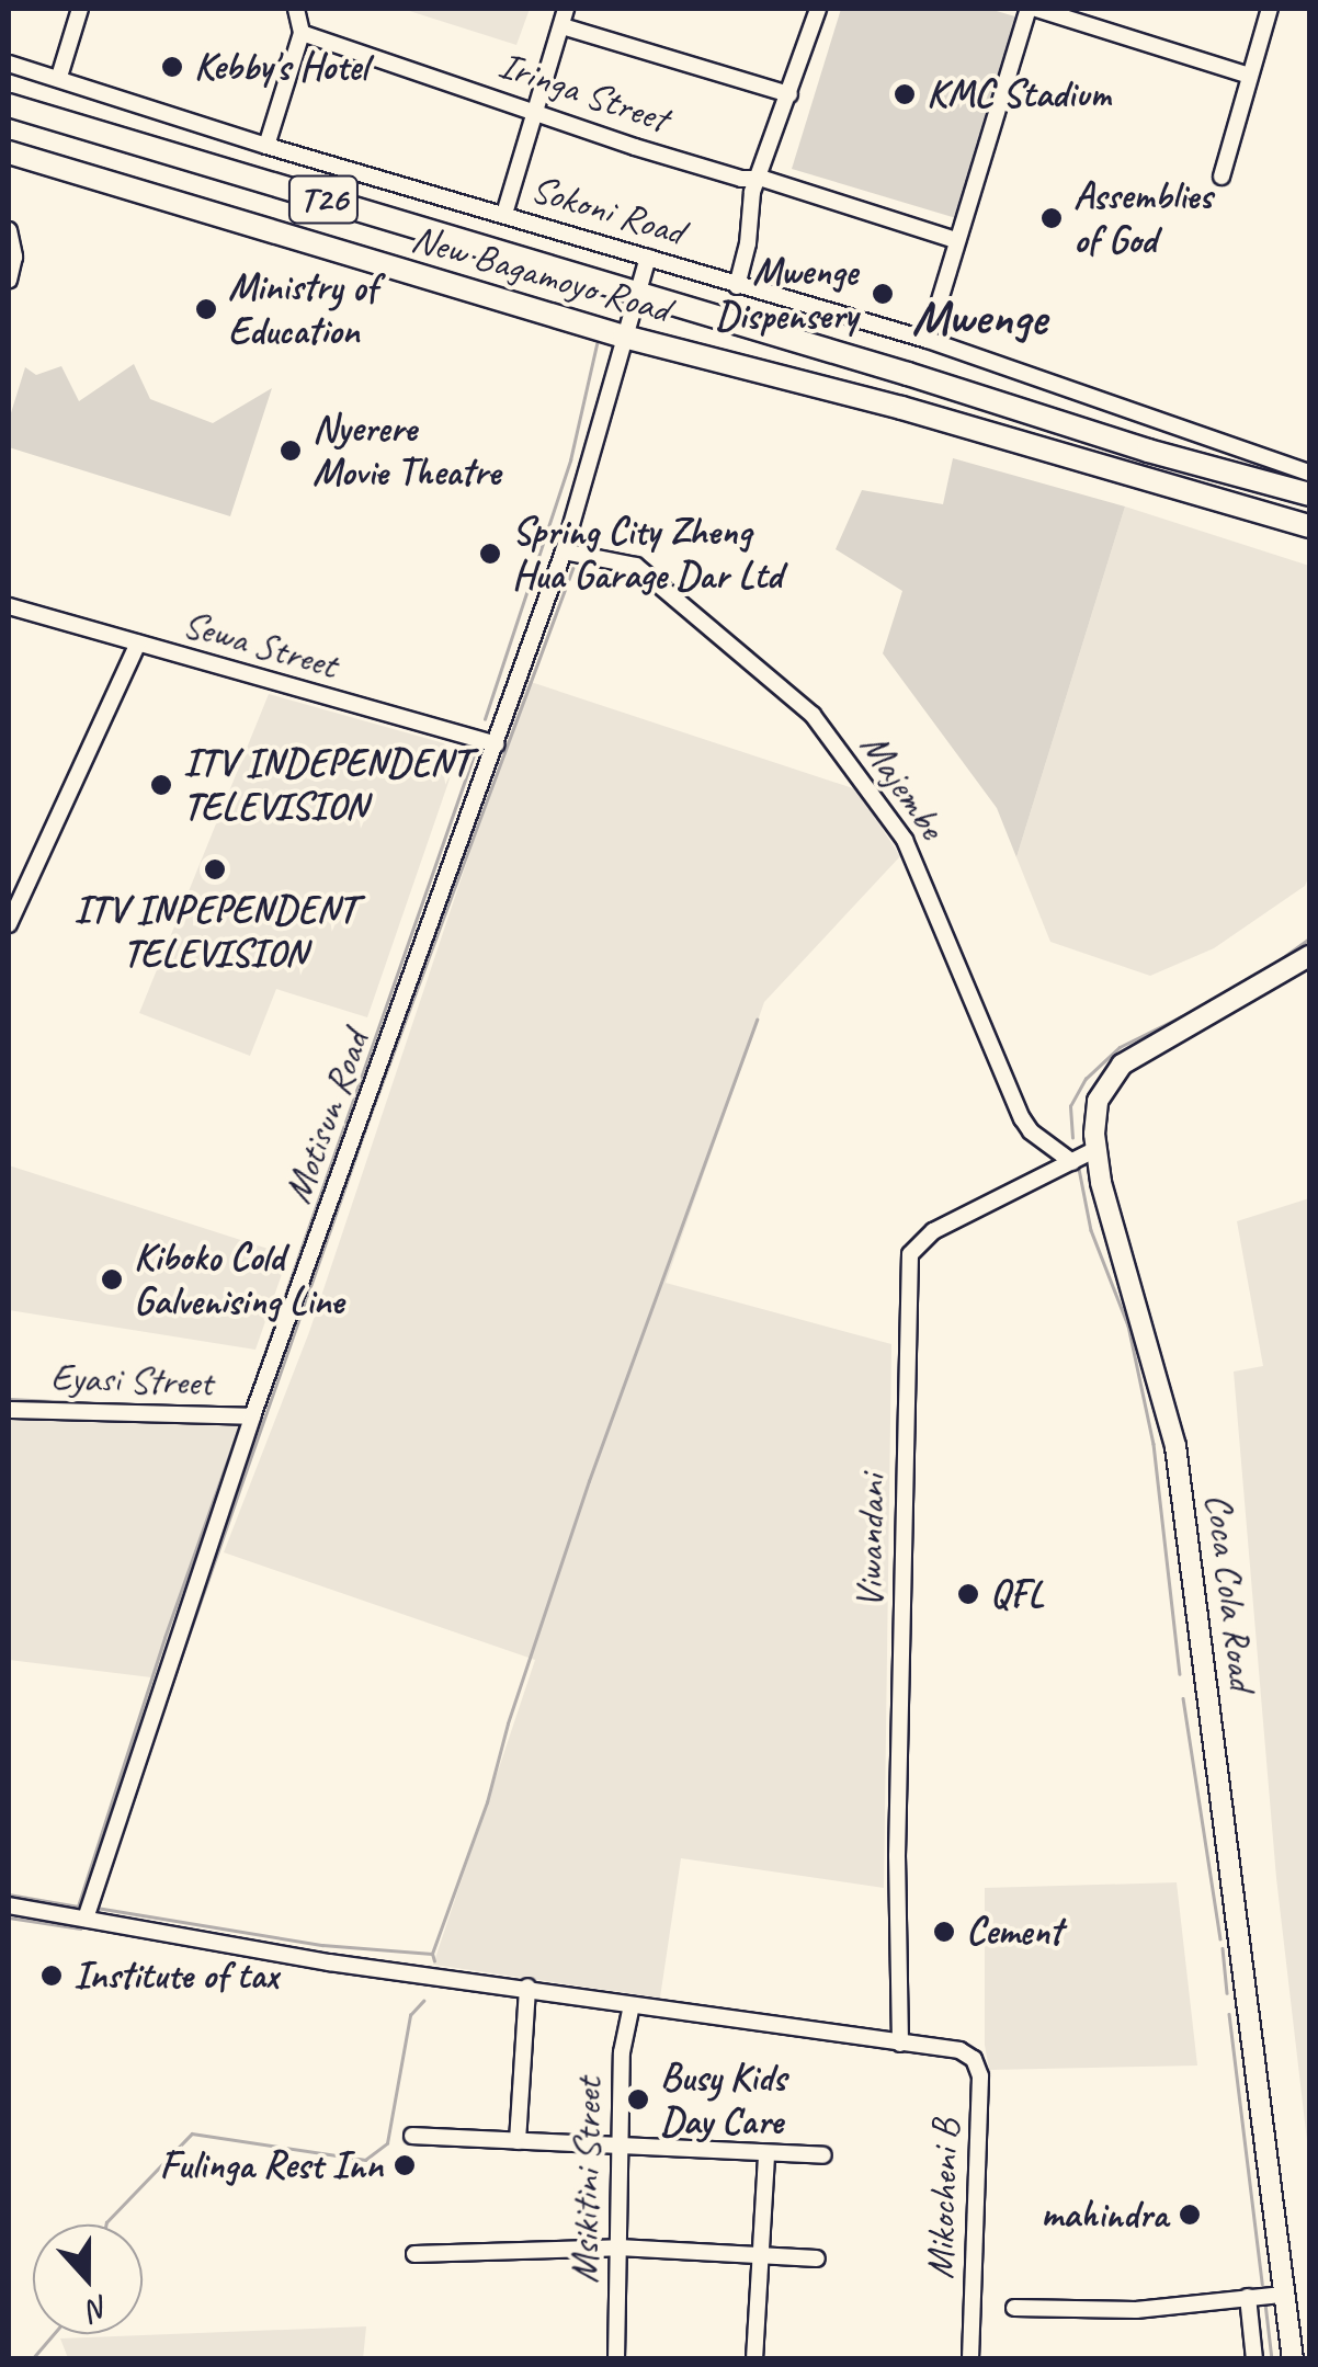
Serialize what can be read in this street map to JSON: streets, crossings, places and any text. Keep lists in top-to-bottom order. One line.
{"streets":{"highway":["T26","New Bagamoyo Road"],"main road":["Coca Cola Road"],"street":["Iringa Street","Sokoni Road","Sewa Street","Majembe","Motisun Road","Eyasi Street","Viwandani","Msikitini Street","Mikocheni B"]},"crossings":[["Sokoni Road","Motisun Road"],["New Bagamoyo Road","Motisun Road"],["Sewa Street","Motisun Road"],["Majembe","Motisun Road"],["Majembe","Viwandani"],["Motisun Road","Eyasi Street"],["Viwandani","Coca Cola Road"],["Viwandani","Mikocheni B"]],"districts":["Mwenge"],"places":["Kebby's Hotel","KMC Stadium","Assemblies of God","Mwenge Dispensery","Ministry of Education","Nyerere Movie Theatre","Spring City Zheng Hua Garage Dar Ltd","ITV INDEPENDENT TELEVISION","ITV INPEPENDENT TELEVISION","Kiboko Cold Galvenising Line","QFL","Cement","Institute of tax","Busy Kids Day Care","Fulinga Rest Inn","mahindra"],"north":"bottom"}
